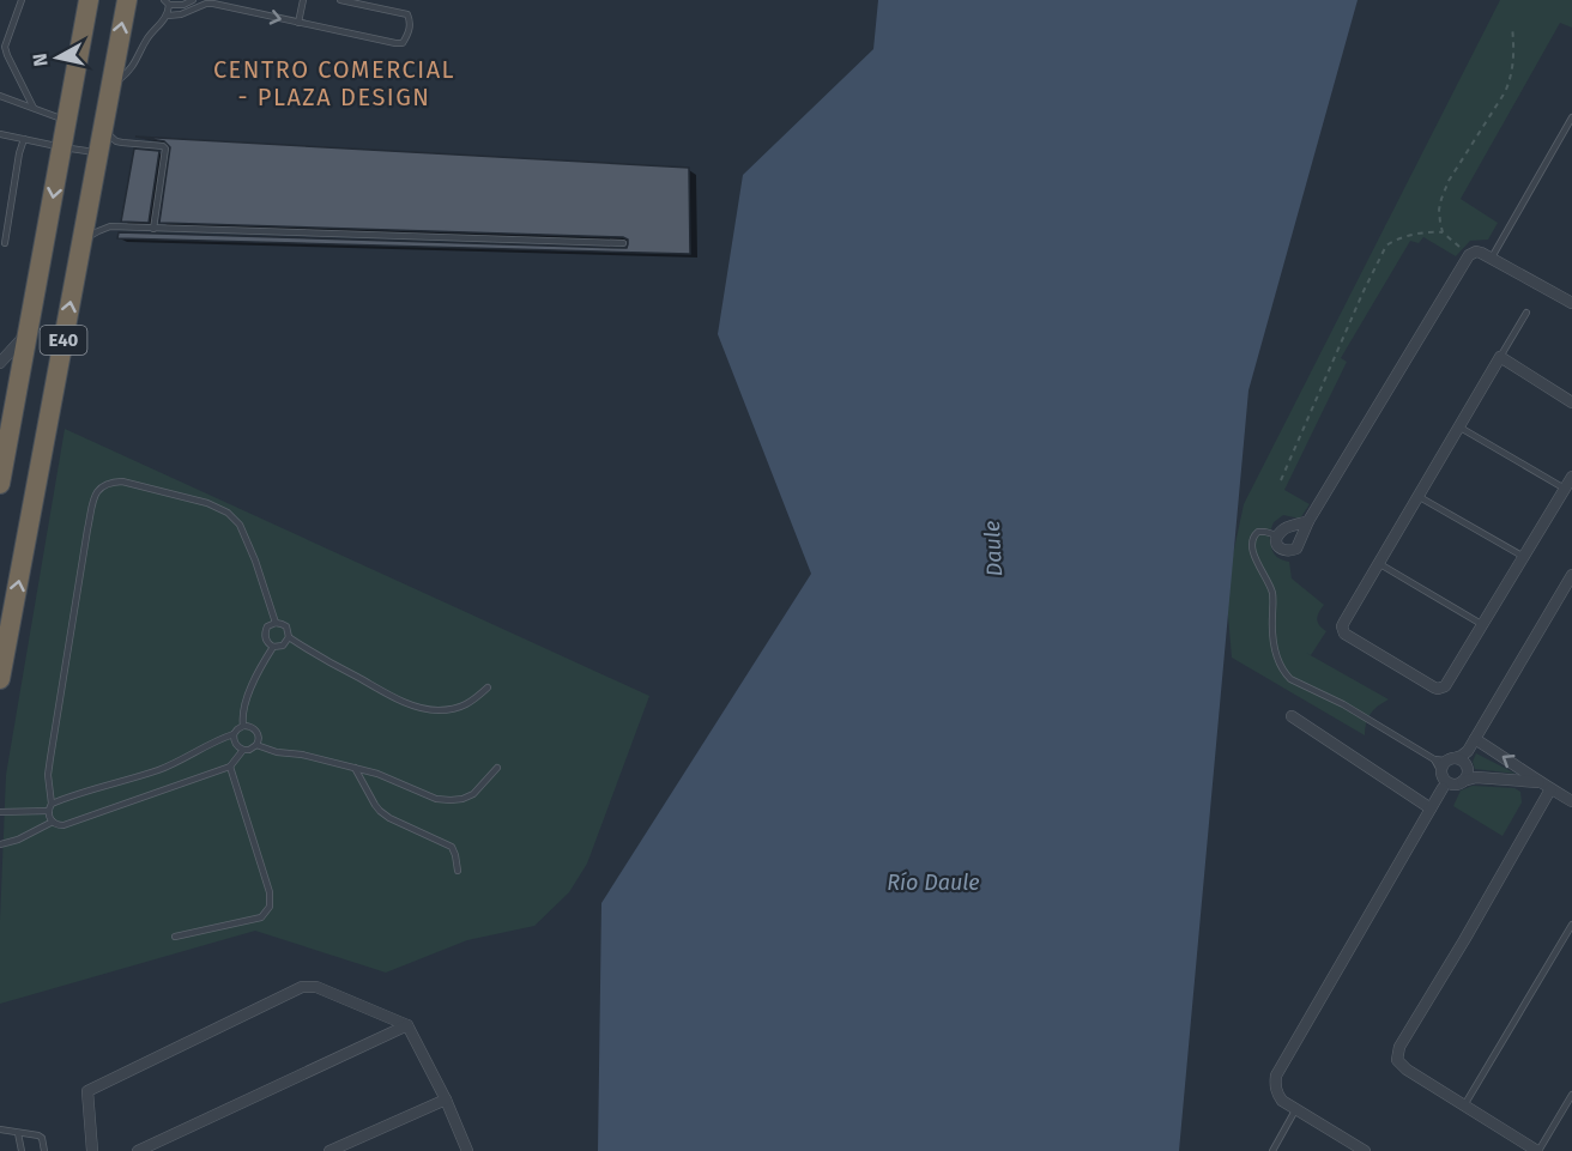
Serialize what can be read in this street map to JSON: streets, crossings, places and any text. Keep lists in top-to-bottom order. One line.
{"streets":{"highway":["E40"]},"districts":["CENTRO COMERCIAL - PLAZA DESIGN"],"water":["Daule","Río Daule"],"north":"left"}
